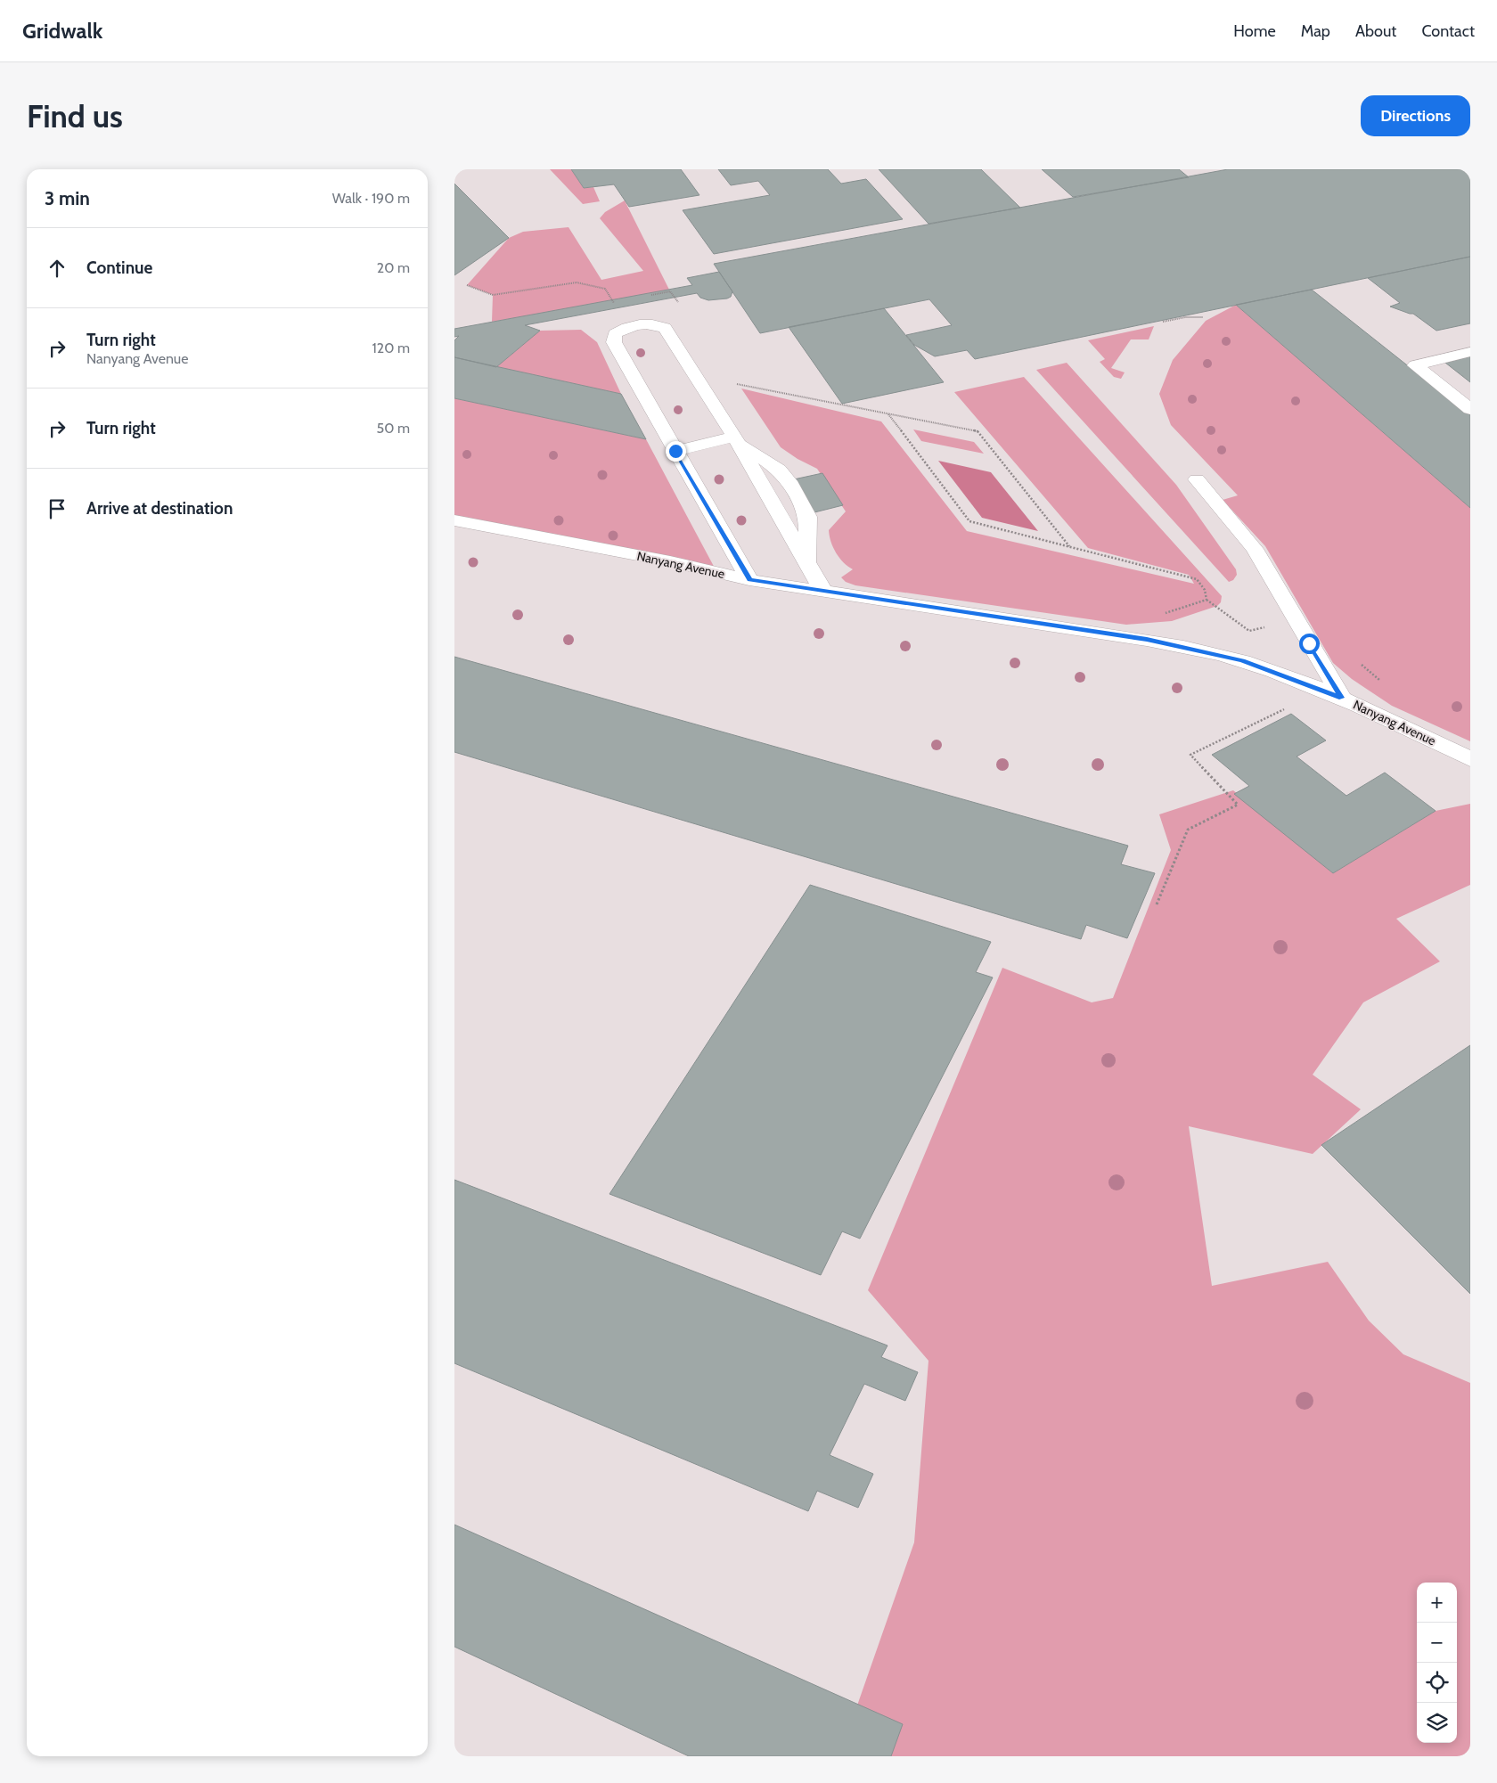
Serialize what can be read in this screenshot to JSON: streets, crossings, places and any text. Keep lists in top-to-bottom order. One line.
{"streets":{"street":["Nanyang Avenue"]},"page":{"header":"Gridwalk","nav":["Home","Map","About","Contact"],"buttons":"Directions","title":"Find us","heading":["3 min","Walk · 190 m"],"list":[["Continue","20 m"],["Turn right","Nanyang Avenue","120 m"],["Turn right","50 m"],"Arrive at destination"],"map_buttons":["+","−"]}}
